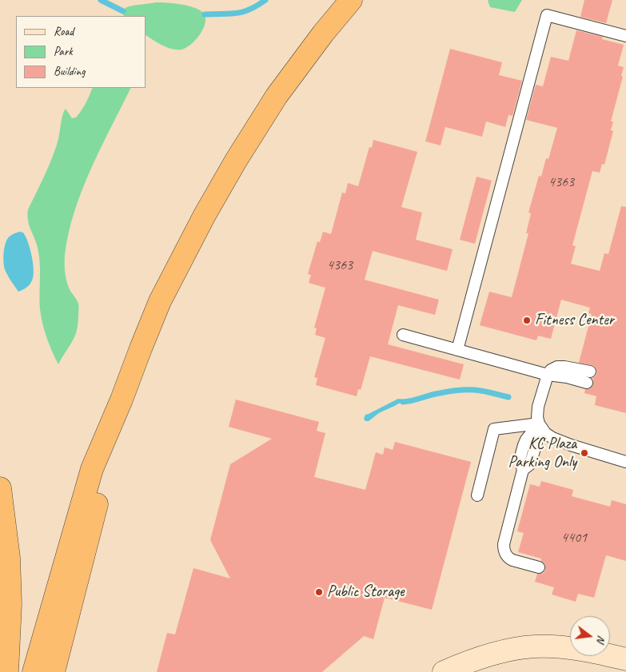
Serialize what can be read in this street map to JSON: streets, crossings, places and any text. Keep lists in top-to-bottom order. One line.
{"places":["Fitness Center","KC Plaza Parking Only","Public Storage"],"house_numbers":["4363","4363","4401"],"legend":["Road","Park","Building"],"north":"right"}
